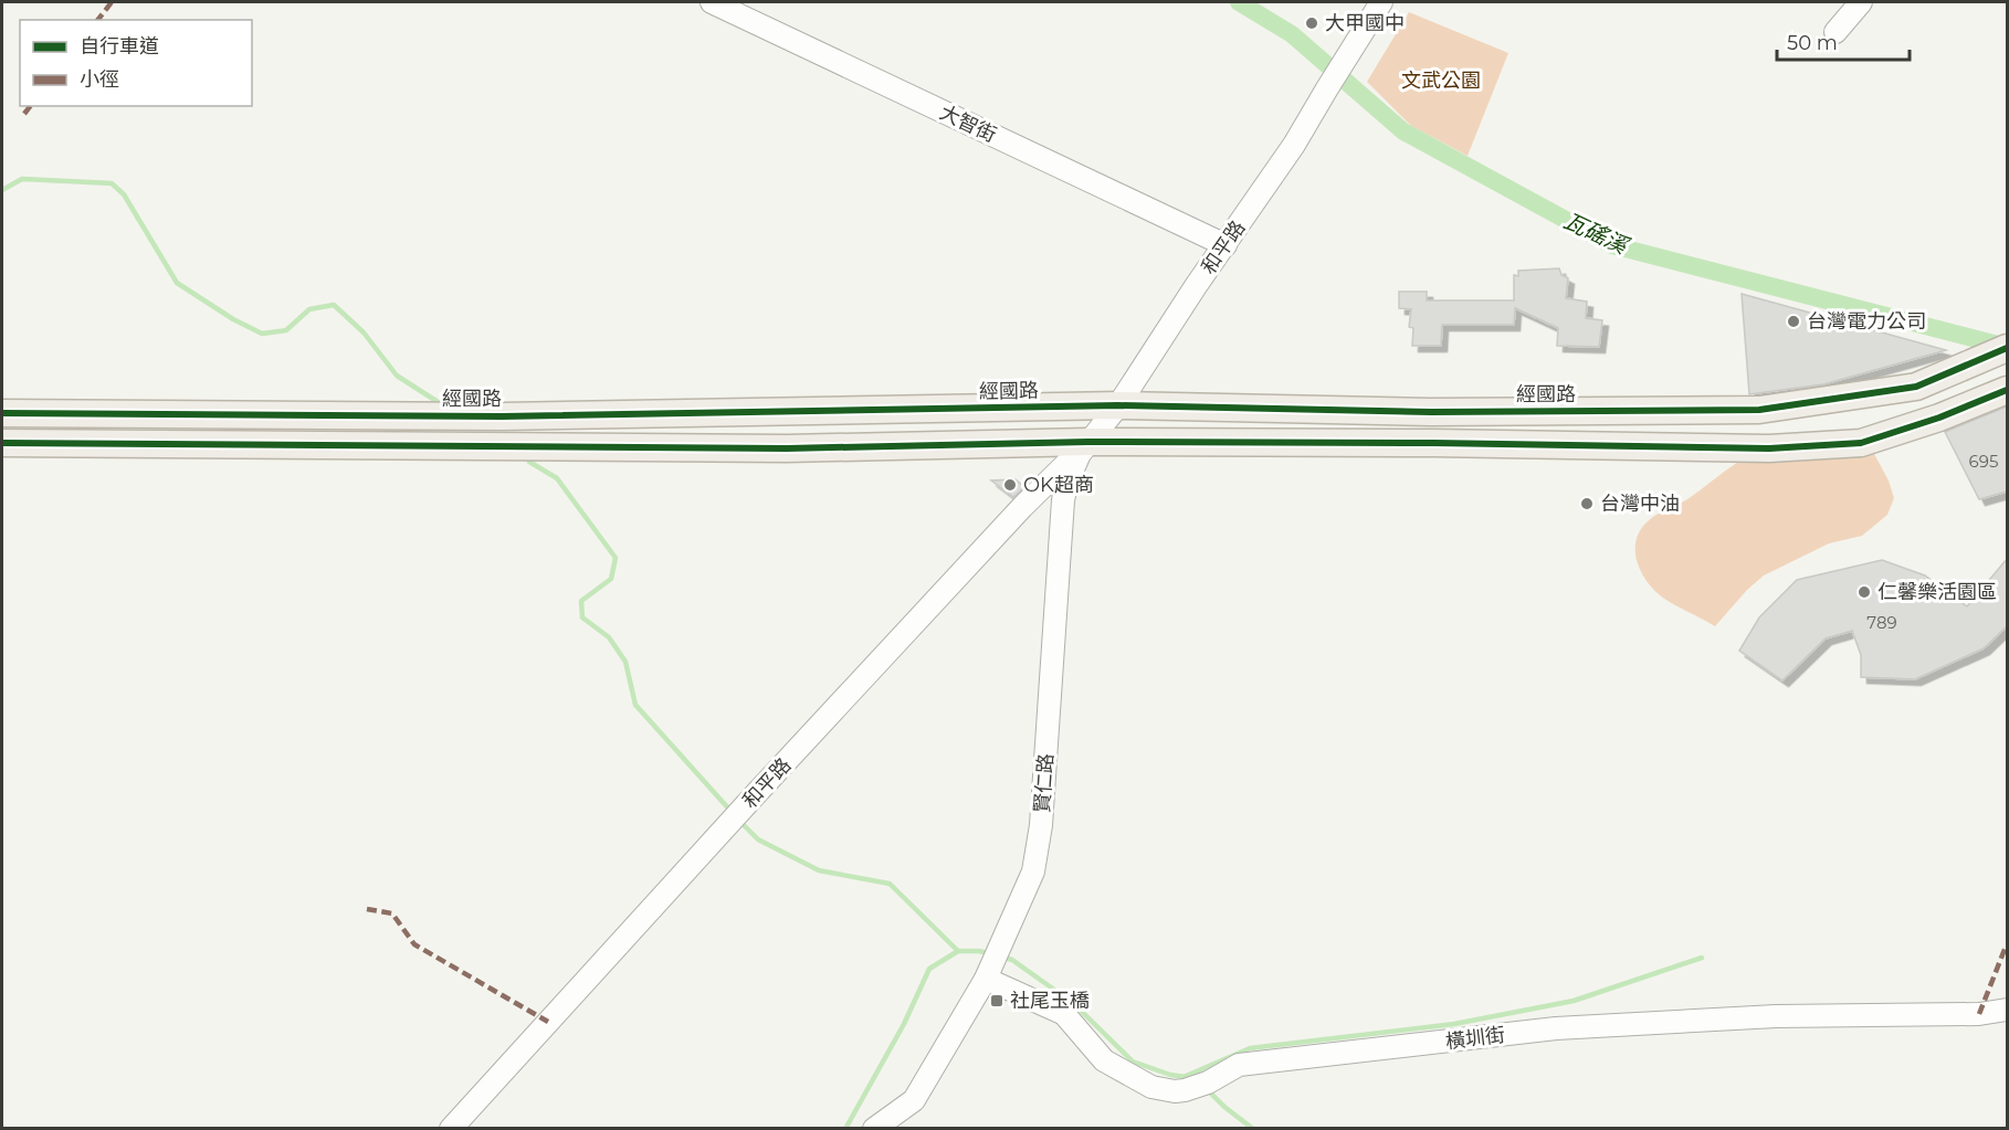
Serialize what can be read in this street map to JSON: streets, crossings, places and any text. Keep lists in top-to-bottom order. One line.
{"streets":{"main road":["經國路"],"street":["大智街","和平路","賢仁路","橫圳街"]},"crossings":[["大智街","和平路"],["和平路","經國路"],["和平路","賢仁路"],["經國路","賢仁路"],["賢仁路","橫圳街"]],"water":["瓦磘溪"],"parks":["文武公園"],"places":{"other":["大甲國中","台灣電力公司","OK超商","台灣中油","仁馨樂活園區"],"transit":["社尾玉橋"]},"house_numbers":["695","789"],"legend":["自行車道","小徑"],"scale_bar":"50 m"}
